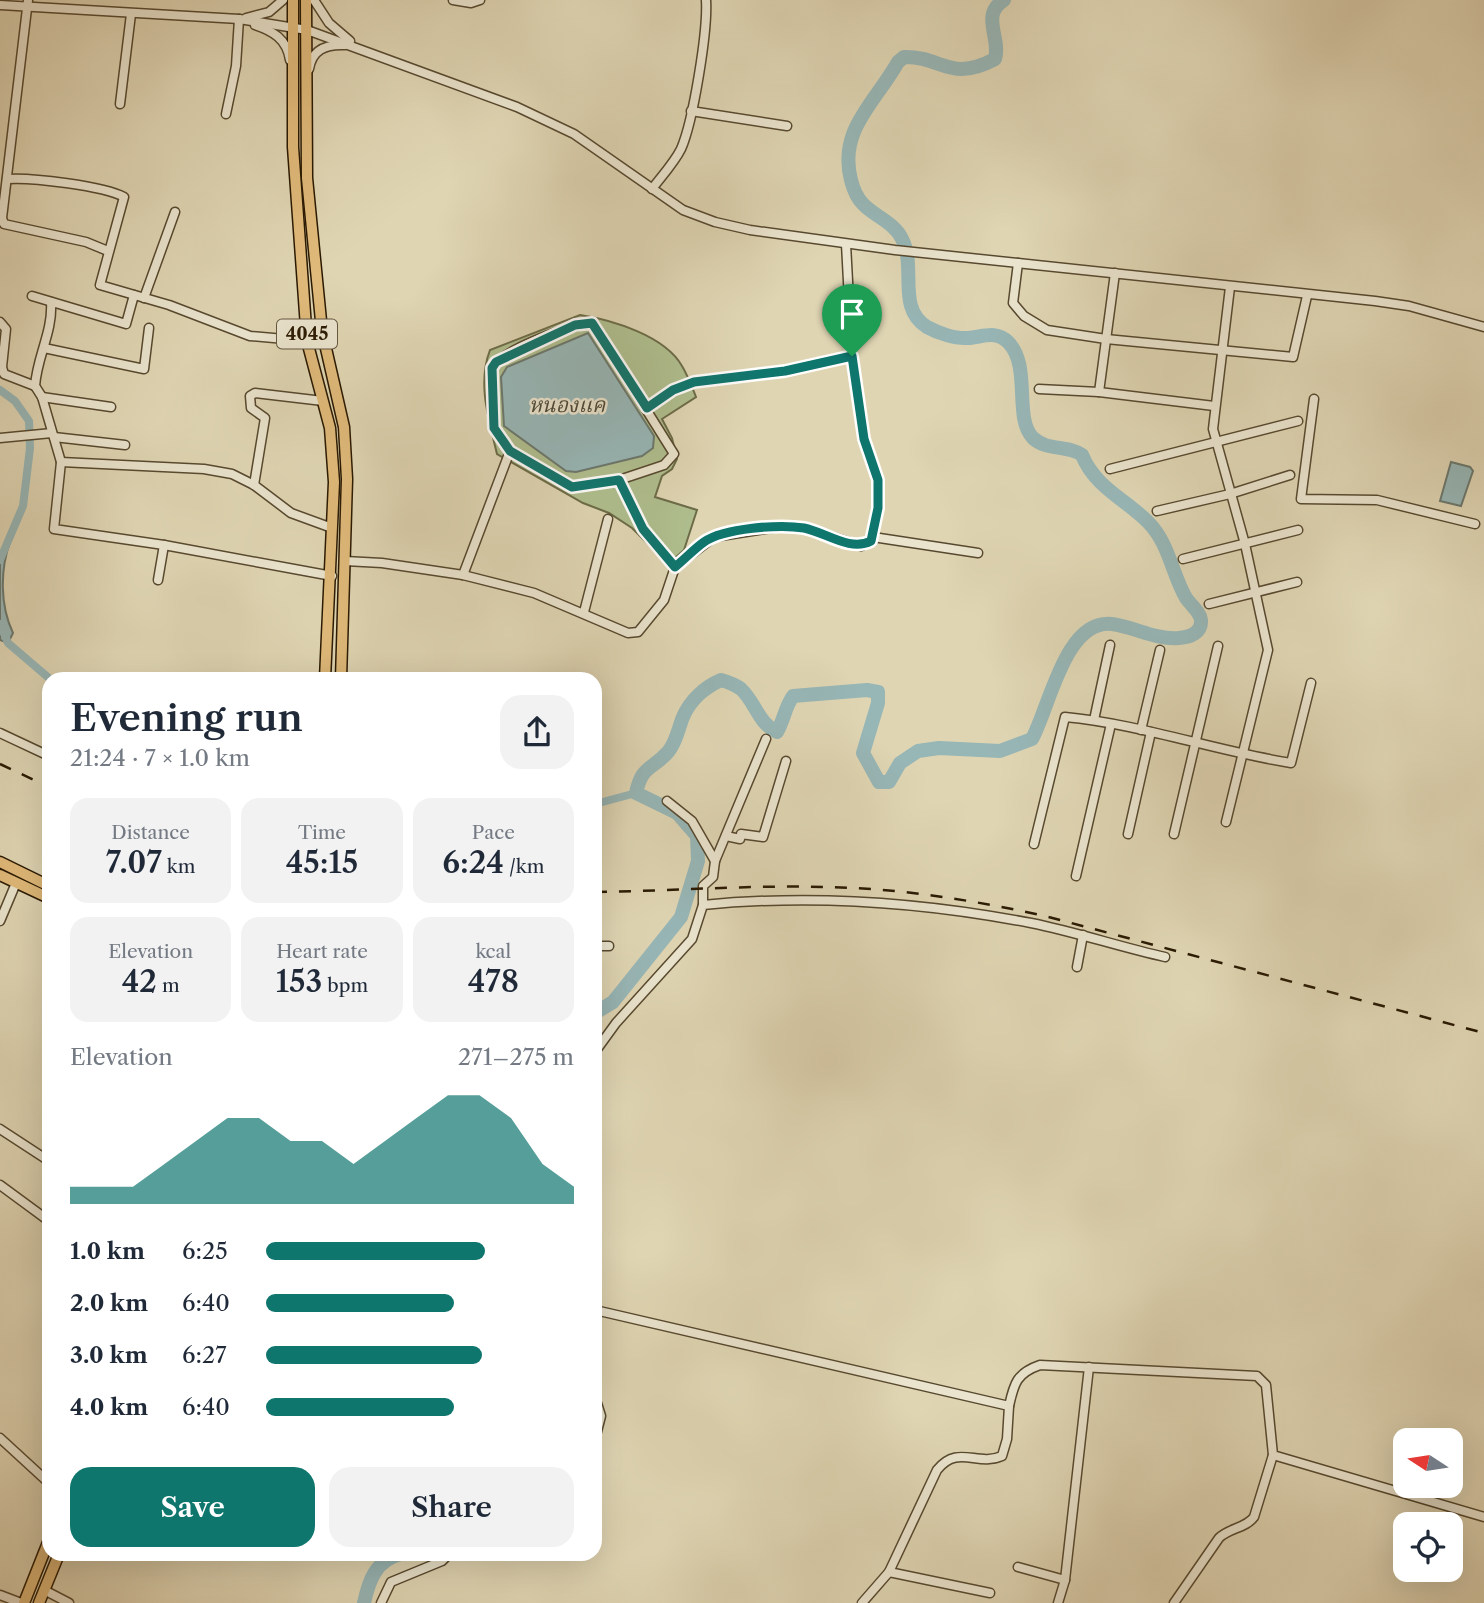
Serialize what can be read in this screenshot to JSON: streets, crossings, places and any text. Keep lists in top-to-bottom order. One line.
{"streets":{"main road":["4045"]},"water":["หนองแค"],"north":"left","page":{"heading":["Evening run","21:24 · 7 × 1.0 km"],"stats":[["Distance","7.07 km"],["Time","45:15"],["Pace","6:24 /km"],["Elevation","42 m"],["Heart rate","153 bpm"],["kcal","478"]],"chart":["Elevation","271–275 m"],"list":[{"name":"1.0 km","note":"6:25"},{"name":"2.0 km","note":"6:40"},{"name":"3.0 km","note":"6:27"},{"name":"4.0 km","note":"6:40"}],"buttons":["Save","Share"]}}
